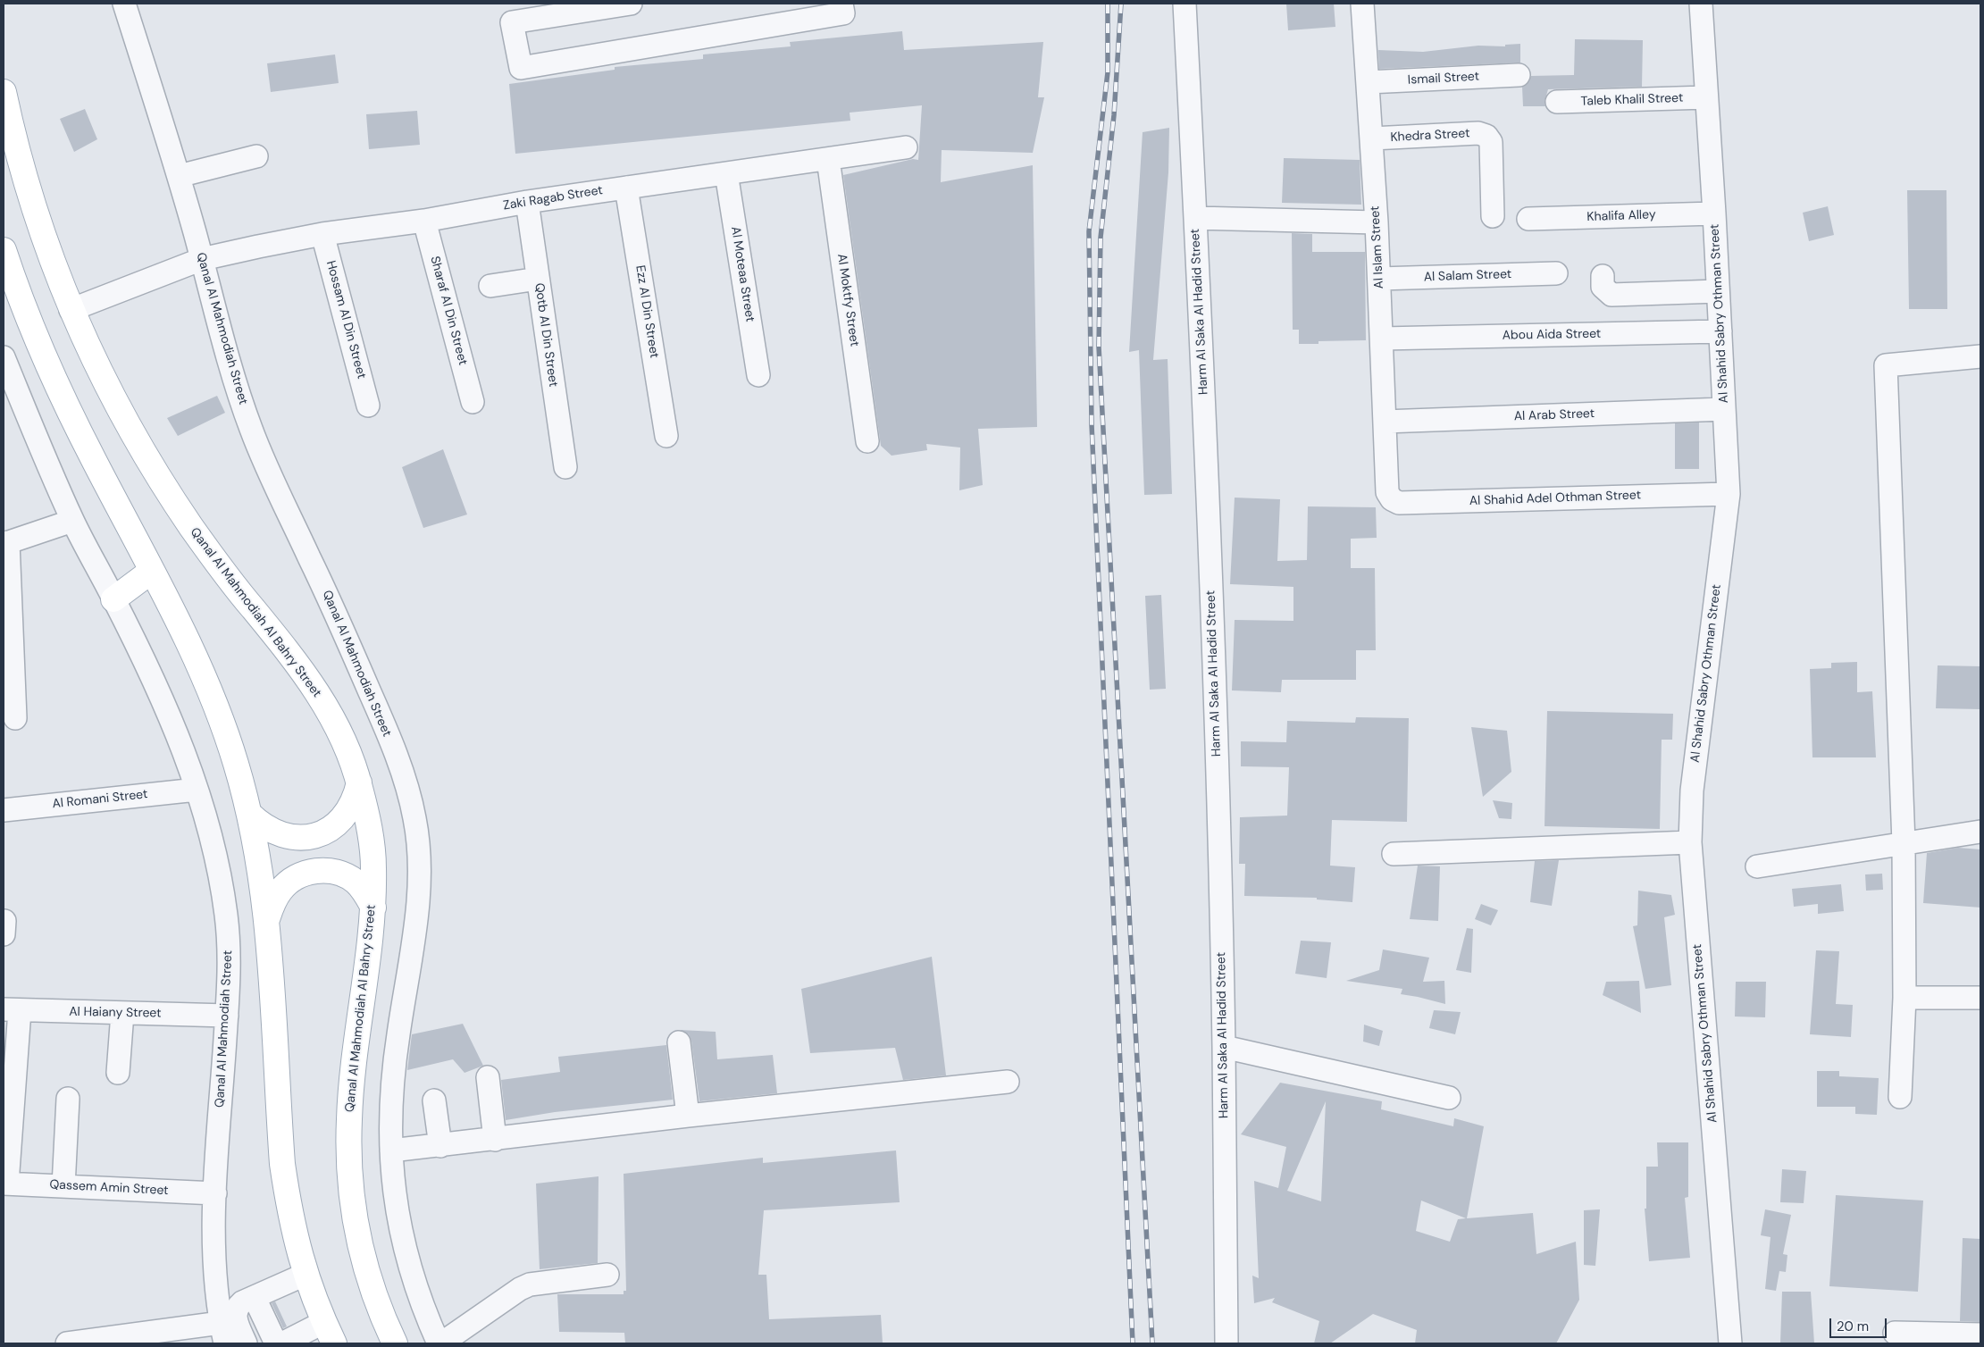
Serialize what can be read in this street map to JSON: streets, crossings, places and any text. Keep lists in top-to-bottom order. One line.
{"streets":{"main road":["Qanal Al Mahmodiah Al Bahry Street"],"street":["Ismail Street","Taleb Khalil Street","Khedra Street","Zaki Ragab Street","Khalifa Alley","Al Islam Street","Al Moteaa Street","Al Salam Street","Al Moktfy Street","Sharaf Al Din Street","Ezz Al Din Street","Harm Al Saka Al Hadid Street","Al Shahid Sabry Othman Street","Hossam Al Din Street","Qanal Al Mahmodiah Street","Qotb Al Din Street","Abou Aida Street","Al Arab Street","Al Shahid Adel Othman Street","Al Romani Street","Al Haiany Street","Qassem Amin Street"]},"crossings":[["Ismail Street","Al Islam Street"],["Taleb Khalil Street","Al Shahid Sabry Othman Street"],["Khedra Street","Al Islam Street"],["Zaki Ragab Street","Al Moteaa Street"],["Zaki Ragab Street","Al Moktfy Street"],["Zaki Ragab Street","Sharaf Al Din Street"],["Zaki Ragab Street","Ezz Al Din Street"],["Zaki Ragab Street","Hossam Al Din Street"],["Zaki Ragab Street","Qanal Al Mahmodiah Street"],["Zaki Ragab Street","Qotb Al Din Street"],["Zaki Ragab Street","Qanal Al Mahmodiah Al Bahry Street"],["Khalifa Alley","Al Shahid Sabry Othman Street"],["Al Islam Street","Al Salam Street"],["Al Islam Street","Abou Aida Street"],["Al Islam Street","Al Arab Street"],["Al Islam Street","Al Shahid Adel Othman Street"],["Al Shahid Sabry Othman Street","Abou Aida Street"],["Al Shahid Sabry Othman Street","Al Arab Street"],["Al Shahid Sabry Othman Street","Al Shahid Adel Othman Street"],["Qanal Al Mahmodiah Street","Al Romani Street"],["Qanal Al Mahmodiah Street","Al Haiany Street"],["Qanal Al Mahmodiah Street","Qassem Amin Street"]],"scale_bar":"20 m"}
